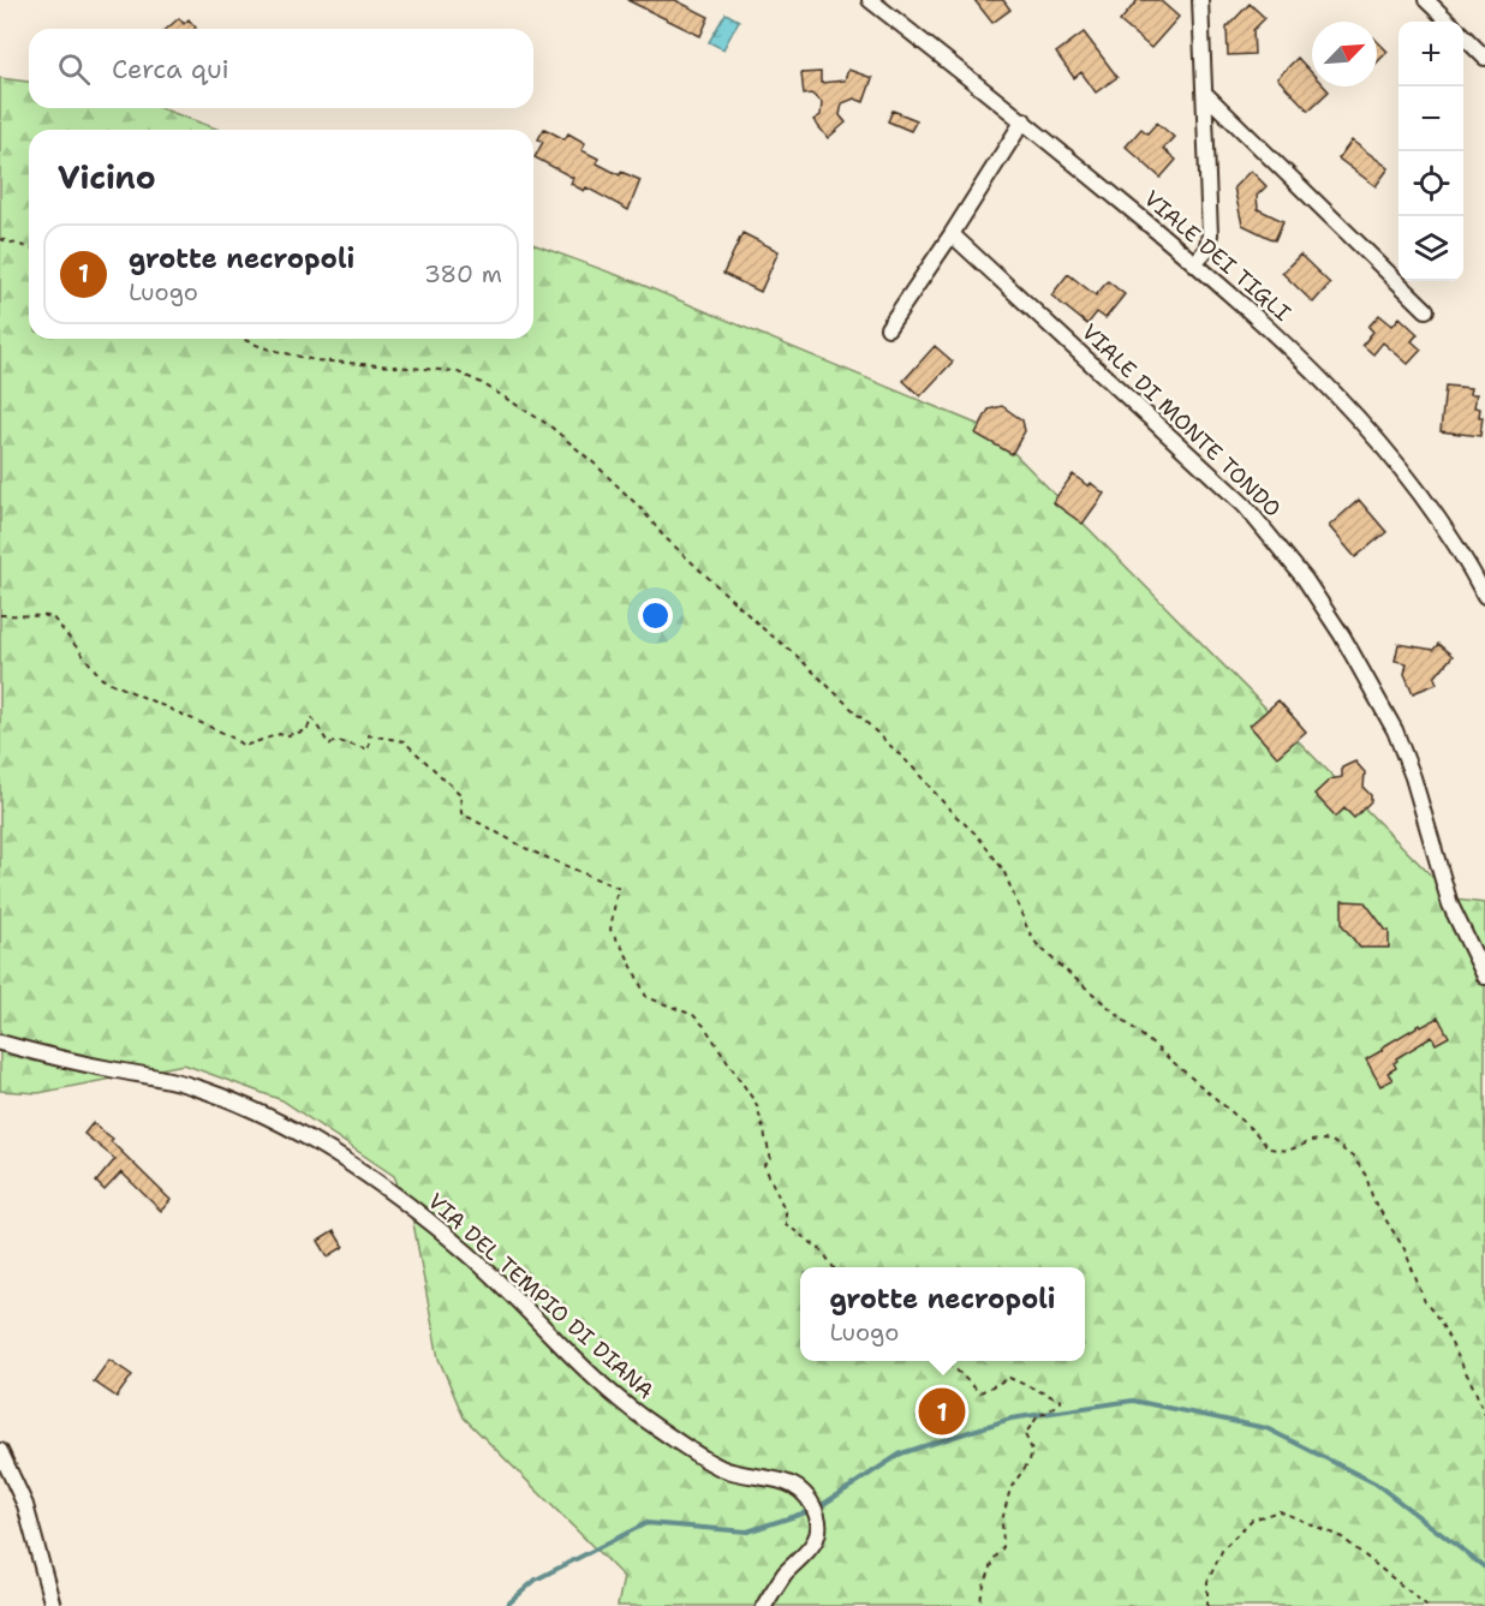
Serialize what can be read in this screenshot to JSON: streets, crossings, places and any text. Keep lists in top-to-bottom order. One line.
{"streets":{"street":["VIALE DEI TIGLI","VIALE DI MONTE TONDO","VIA DEL TEMPIO DI DIANA"]},"north":"top right","page":{"map_buttons":["+","−"],"search":"Cerca qui","heading":"Vicino","list":[{"mark":"1","name":"grotte necropoli","note":"Luogo","value":"380 m"}],"popup":["grotte necropoli","Luogo"],"pins":"1"}}
